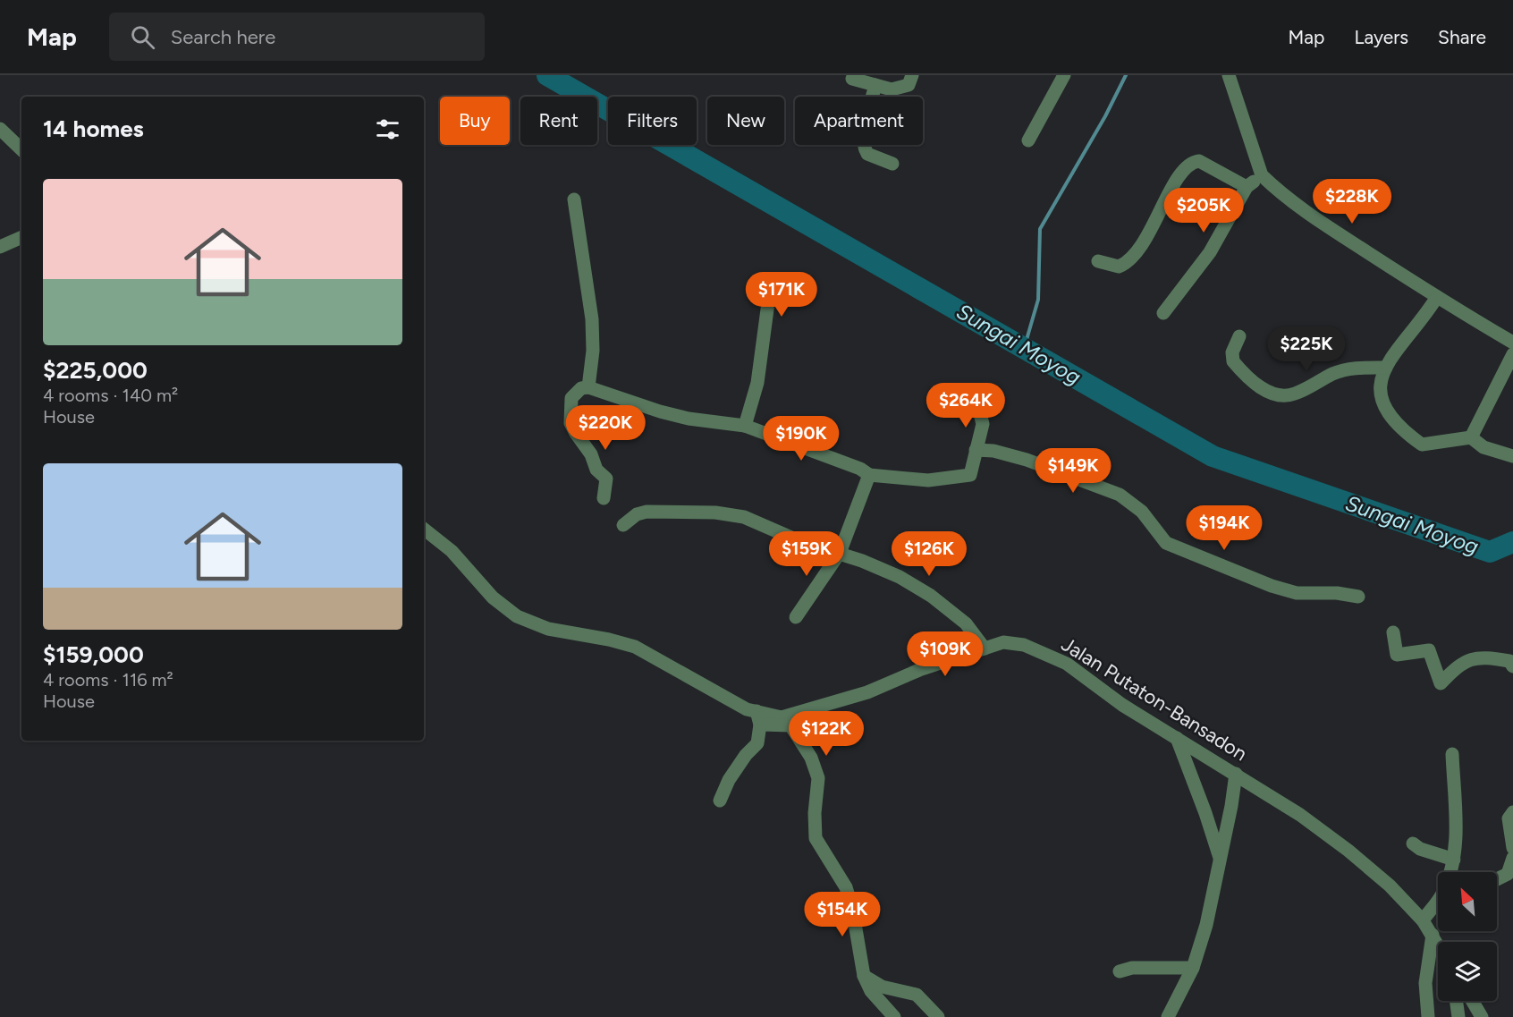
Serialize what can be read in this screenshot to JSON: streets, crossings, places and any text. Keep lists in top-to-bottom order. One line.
{"streets":{"street":["Jalan Putaton-Bansadon"]},"water":["Sungai Moyog"],"north":"top left","page":{"header":"Map","search":"Search here","nav":["Map","Layers","Share"],"chip":["Buy","Rent","Filters","New","Apartment"],"heading":"14 homes","list":[{"name":"$225,000","note":"4 rooms · 140 m² · House"},{"name":"$159,000","note":"4 rooms · 116 m² · House"}],"price":["$228K","$205K","$171K","$225K","$264K","$220K","$190K","$149K","$194K","$159K","$126K","$109K","$122K","$154K"]}}
